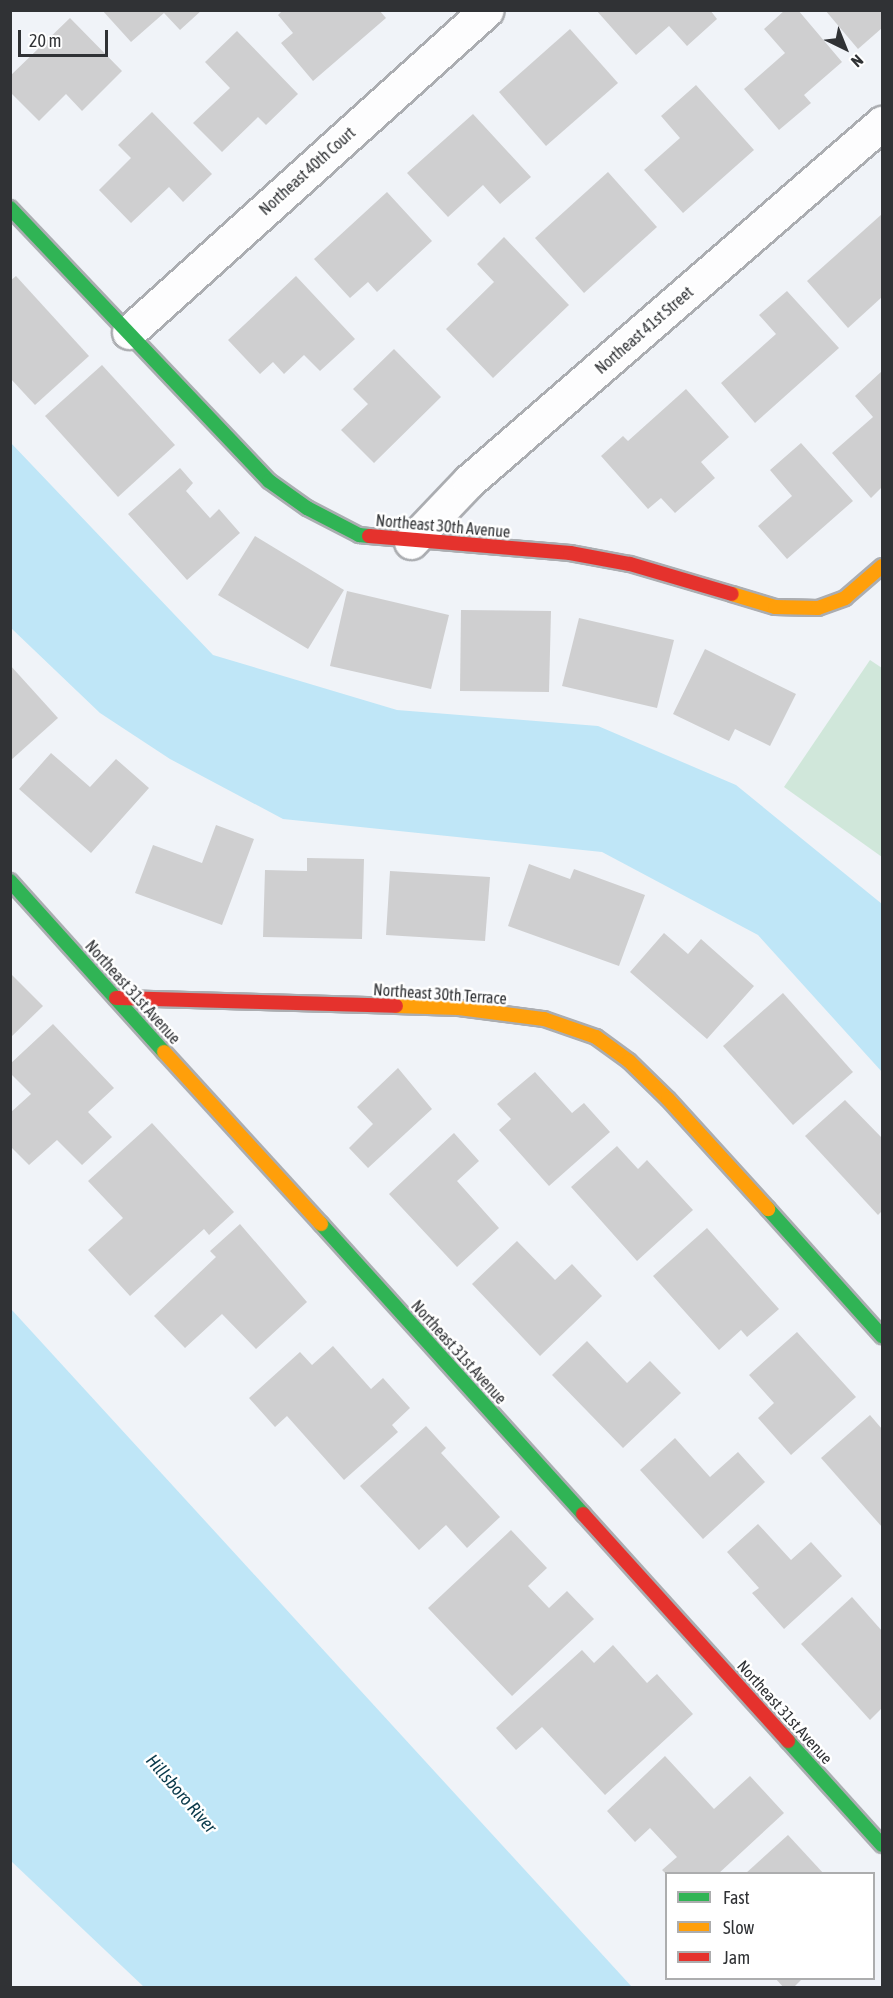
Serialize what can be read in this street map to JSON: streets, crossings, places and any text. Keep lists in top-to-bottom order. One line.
{"streets":{"street":["Northeast 40th Court","Northeast 41st Street","Northeast 30th Avenue","Northeast 31st Avenue","Northeast 30th Terrace"]},"crossings":[["Northeast 40th Court","Northeast 30th Avenue"],["Northeast 41st Street","Northeast 30th Avenue"],["Northeast 31st Avenue","Northeast 30th Terrace"]],"water":["Hillsboro River"],"legend":["Fast","Slow","Jam"],"scale_bar":"20 m","north":"bottom right"}
